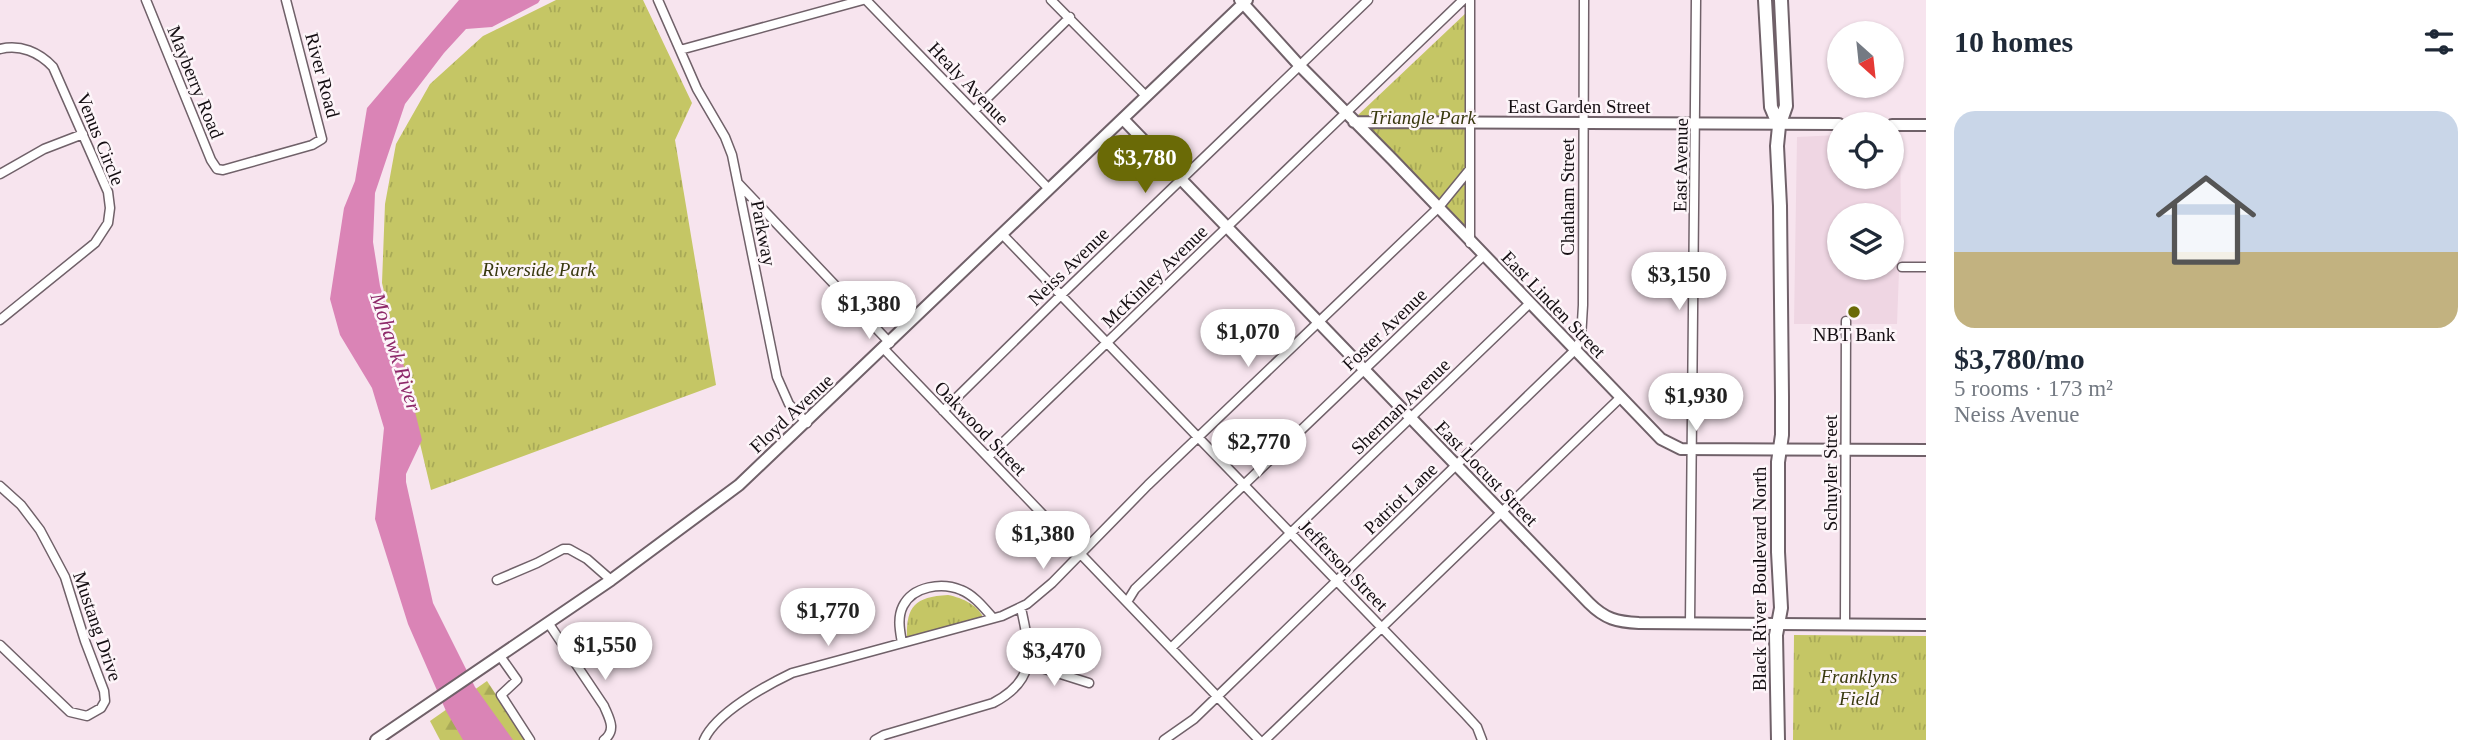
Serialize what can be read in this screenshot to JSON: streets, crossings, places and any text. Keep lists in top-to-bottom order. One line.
{"streets":{"main road":["Black River Boulevard North"],"street":["River Road","Mayberry Road","Healy Avenue","East Garden Street","Venus Circle","East Avenue","Chatham Street","Parkway","Neiss Avenue","McKinley Avenue","East Linden Street","Foster Avenue","Sherman Avenue","Floyd Avenue","Oakwood Street","East Locust Street","Schuyler Street","Patriot Lane","Jefferson Street","Mustang Drive"]},"crossings":[["River Road","Mayberry Road"],["Healy Avenue","Floyd Avenue"],["East Garden Street","East Avenue"],["East Garden Street","Chatham Street"],["East Garden Street","East Linden Street"],["East Garden Street","Black River Boulevard North"],["East Avenue","East Linden Street"],["East Avenue","East Locust Street"],["Chatham Street","East Linden Street"],["Chatham Street","Patriot Lane"],["Parkway","Floyd Avenue"],["Parkway","Oakwood Street"],["Neiss Avenue","Oakwood Street"],["Neiss Avenue","East Locust Street"],["Neiss Avenue","Jefferson Street"],["McKinley Avenue","Oakwood Street"],["McKinley Avenue","East Locust Street"],["McKinley Avenue","Jefferson Street"],["East Linden Street","Foster Avenue"],["East Linden Street","Sherman Avenue"],["East Linden Street","Schuyler Street"],["East Linden Street","Patriot Lane"],["East Linden Street","Black River Boulevard North"],["Foster Avenue","Oakwood Street"],["Foster Avenue","East Locust Street"],["Foster Avenue","Jefferson Street"],["Sherman Avenue","Oakwood Street"],["Sherman Avenue","East Locust Street"],["Sherman Avenue","Jefferson Street"],["Floyd Avenue","Oakwood Street"],["Floyd Avenue","East Locust Street"],["Floyd Avenue","Jefferson Street"],["Oakwood Street","Patriot Lane"],["East Locust Street","Schuyler Street"],["East Locust Street","Patriot Lane"],["East Locust Street","Black River Boulevard North"],["Patriot Lane","Jefferson Street"]],"water":["Mohawk River"],"parks":["Triangle Park","Riverside Park","Franklyns Field"],"places":["NBT Bank"],"north":"bottom right","page":{"heading":"10 homes","list":[{"name":"$3,780/mo","note":"5 rooms · 173 m² · Neiss Avenue"}],"price":["$3,780","$3,150","$1,380","$1,070","$1,930","$2,770","$1,380","$1,770","$1,550","$3,470"]}}
